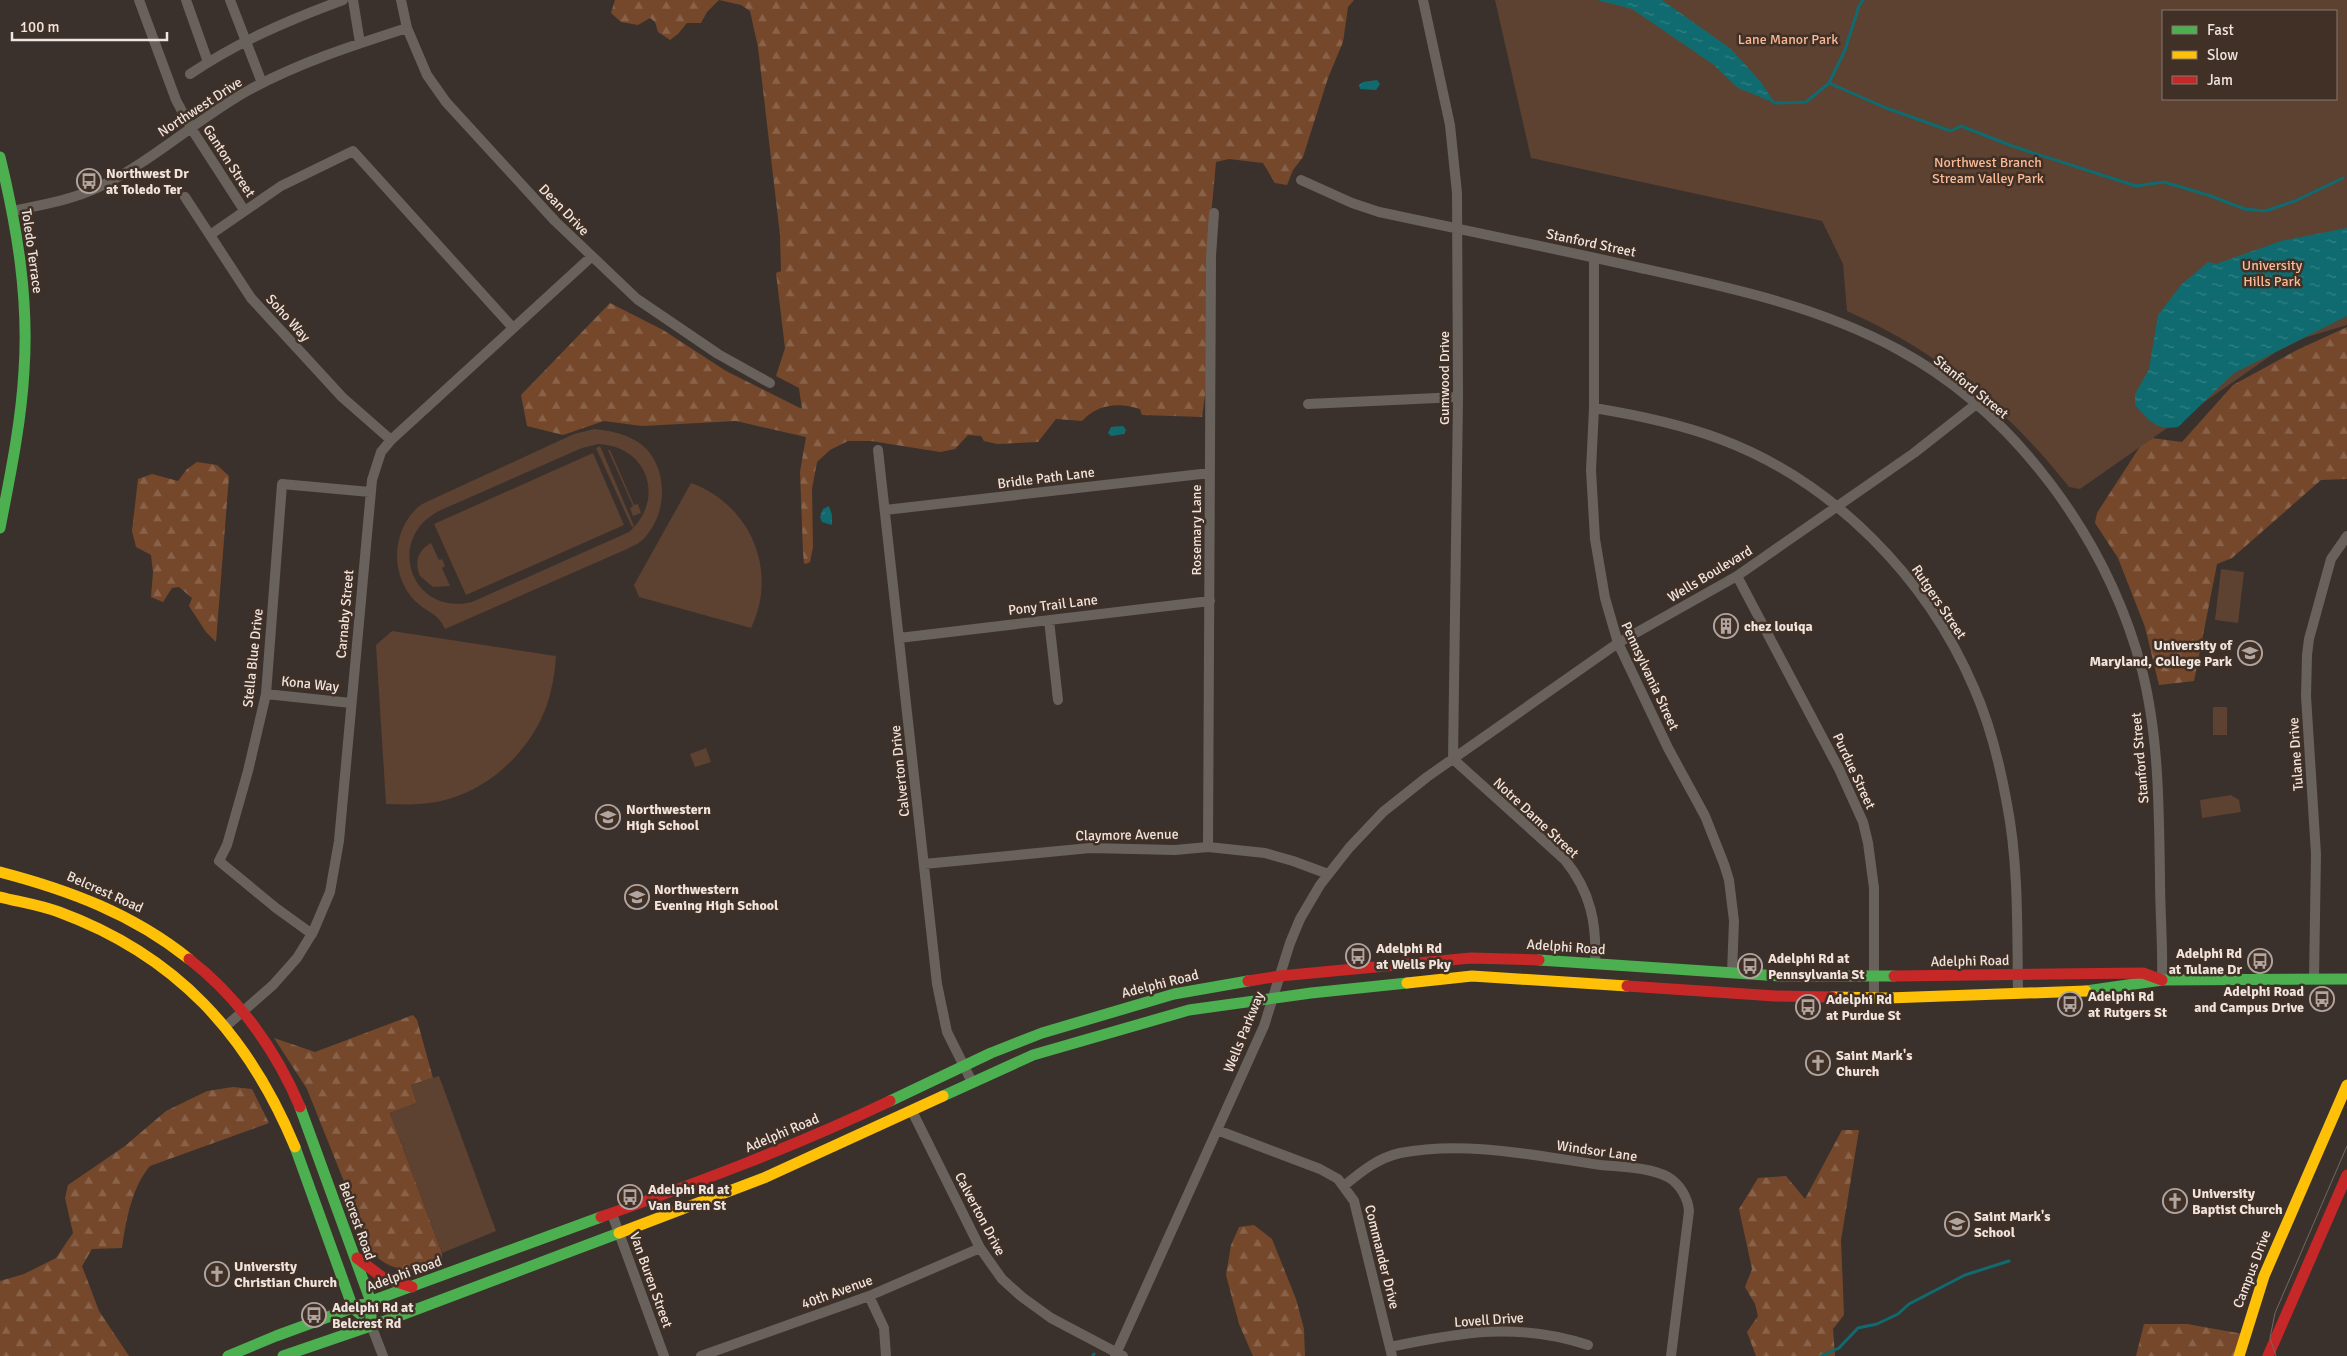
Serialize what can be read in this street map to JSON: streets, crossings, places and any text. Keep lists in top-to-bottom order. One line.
{"streets":{"main road":["Toledo Terrace","Belcrest Road","Adelphi Road","Campus Drive"],"street":["Northwest Drive","Ganton Street","Dean Drive","Stanford Street","Soho Way","Gumwood Drive","Bridle Path Lane","Rosemary Lane","Wells Boulevard","Rutgers Street","Pony Trail Lane","Carnaby Street","Stella Blue Drive","Pennsylvania Street","Kona Way","Tulane Drive","Calverton Drive","Purdue Street","Notre Dame Street","Claymore Avenue","Wells Parkway","Windsor Lane","Commander Drive","Van Buren Street","40th Avenue","Lovell Drive"]},"crossings":[["Northwest Drive","Ganton Street"],["Northwest Drive","Dean Drive"],["Northwest Drive","Toledo Terrace"],["Dean Drive","Carnaby Street"],["Stanford Street","Gumwood Drive"],["Stanford Street","Wells Boulevard"],["Stanford Street","Pennsylvania Street"],["Stanford Street","Adelphi Road"],["Soho Way","Carnaby Street"],["Gumwood Drive","Wells Boulevard"],["Gumwood Drive","Notre Dame Street"],["Gumwood Drive","Wells Parkway"],["Bridle Path Lane","Rosemary Lane"],["Bridle Path Lane","Calverton Drive"],["Rosemary Lane","Pony Trail Lane"],["Rosemary Lane","Claymore Avenue"],["Wells Boulevard","Rutgers Street"],["Wells Boulevard","Pennsylvania Street"],["Wells Boulevard","Purdue Street"],["Wells Boulevard","Notre Dame Street"],["Wells Boulevard","Wells Parkway"],["Rutgers Street","Pennsylvania Street"],["Rutgers Street","Adelphi Road"],["Pony Trail Lane","Calverton Drive"],["Carnaby Street","Stella Blue Drive"],["Carnaby Street","Kona Way"],["Carnaby Street","Belcrest Road"],["Stella Blue Drive","Kona Way"],["Pennsylvania Street","Adelphi Road"],["Tulane Drive","Adelphi Road"],["Calverton Drive","Claymore Avenue"],["Calverton Drive","Adelphi Road"],["Calverton Drive","Wells Parkway"],["Calverton Drive","40th Avenue"],["Purdue Street","Adelphi Road"],["Notre Dame Street","Adelphi Road"],["Notre Dame Street","Wells Parkway"],["Claymore Avenue","Wells Parkway"],["Belcrest Road","Adelphi Road"],["Adelphi Road","Wells Parkway"],["Adelphi Road","Van Buren Street"],["Wells Parkway","Commander Drive"],["Windsor Lane","Commander Drive"],["Commander Drive","Lovell Drive"]],"parks":["Lane Manor Park","Northwest Branch Stream Valley Park","University Hills Park"],"places":{"bus stop":["Northwest Dr at Toledo Ter","Adelphi Rd at Wells Pky","Adelphi Rd at Tulane Dr","Adelphi Rd at Pennsylvania St","Adelphi Road and Campus Drive","Adelphi Rd at Rutgers St","Adelphi Rd at Purdue St","Adelphi Rd at Van Buren St","Adelphi Rd at Belcrest Rd"],"building":["chez louiqa"],"school or university":["University of Maryland, College Park","Northwestern High School","Northwestern Evening High School","Saint Mark's School"],"church":["Saint Mark's Church","University Baptist Church","University Christian Church"]},"legend":["Fast","Slow","Jam"],"scale_bar":"100 m"}
